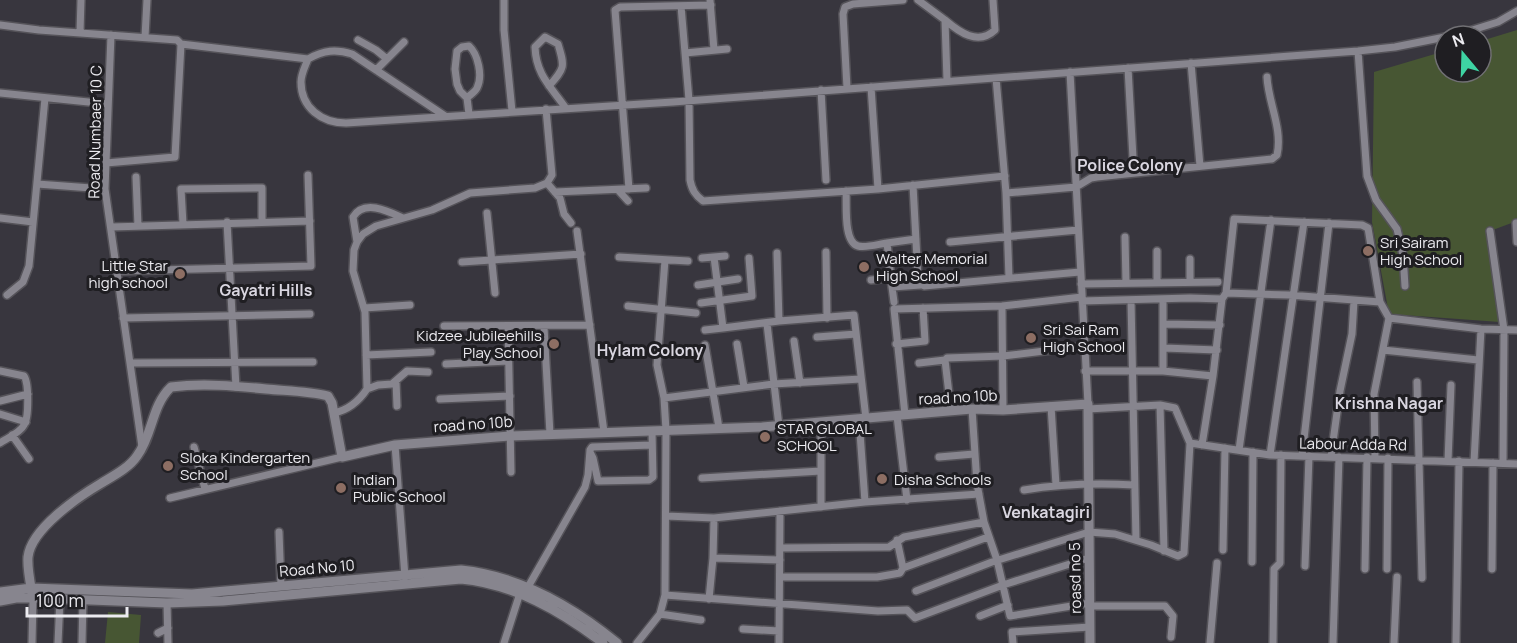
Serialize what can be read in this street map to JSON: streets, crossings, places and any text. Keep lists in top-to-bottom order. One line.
{"streets":{"street":["Road Numbaer 10 C","road no 10b","Labour Adda Rd","Road No 10","roasd no 5"]},"crossings":[["road no 10b","roasd no 5"]],"districts":["Police Colony","Gayatri Hills","Hylam Colony","Krishna Nagar","Venkatagiri"],"places":["Sri Sairam High School","Walter Memorial High School","Little Star high school","Sri Sai Ram High School","Kidzee Jubileehills Play School","STAR GLOBAL SCHOOL","Sloka Kindergarten School","Disha Schools","Indian Public School"],"scale_bar":"100 m","north":"top"}
